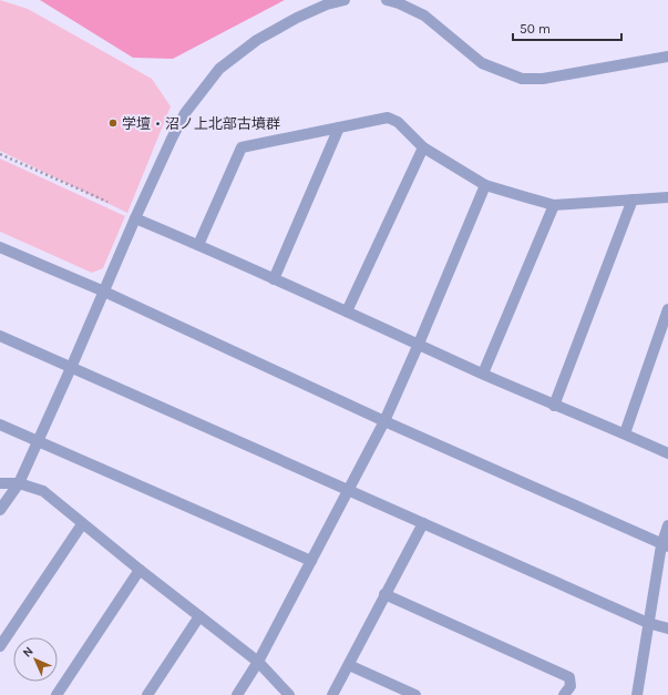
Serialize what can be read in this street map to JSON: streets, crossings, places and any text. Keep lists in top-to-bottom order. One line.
{"places":["学壇・沼ノ上北部古墳群"],"scale_bar":"50 m","north":"top left"}
